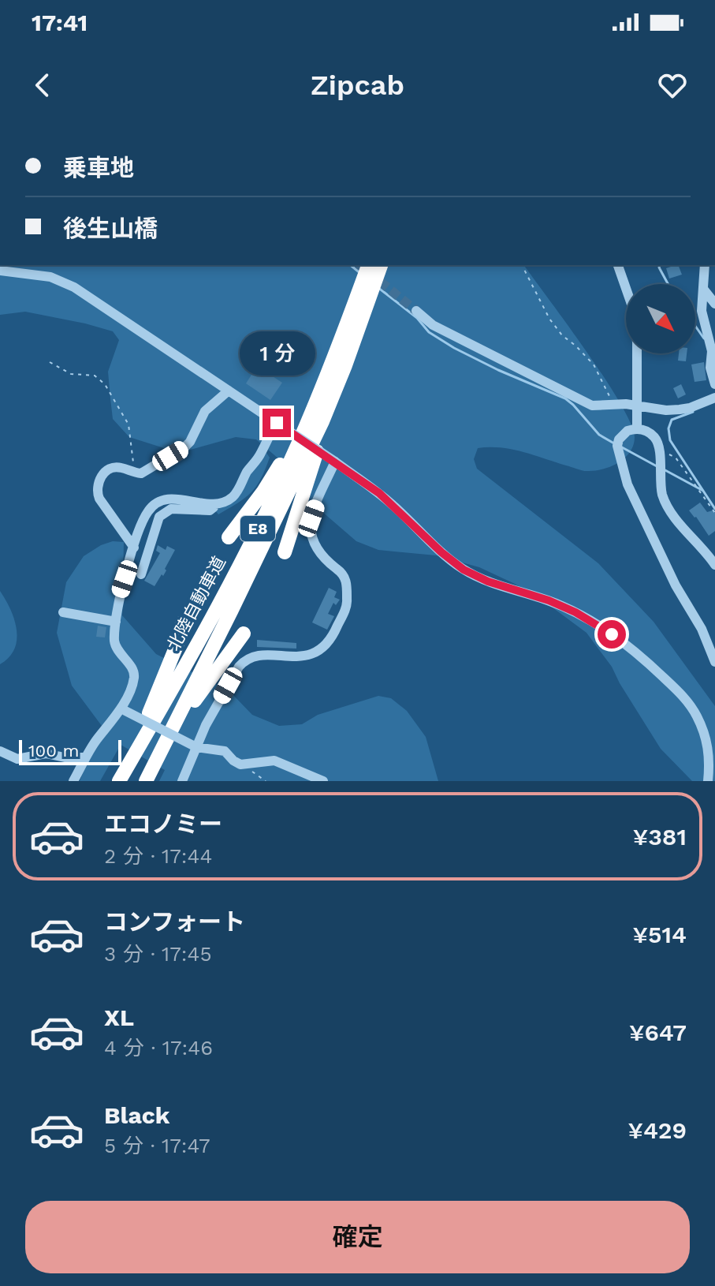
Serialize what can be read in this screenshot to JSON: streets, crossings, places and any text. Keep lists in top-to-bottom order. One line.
{"streets":{"highway":["E8","北陸自動車道"]},"scale_bar":"100 m","north":"bottom right","page":{"status":"17:41","header":"Zipcab","banner":["乗車地","後生山橋"],"bubble":"1 分","scale":"100 m","list":[{"name":"エコノミー","note":"2 分 · 17:44","value":"¥381"},{"name":"コンフォート","note":"3 分 · 17:45","value":"¥514"},{"name":"XL","note":"4 分 · 17:46","value":"¥647"},{"name":"Black","note":"5 分 · 17:47","value":"¥429"}],"buttons":"確定"}}
